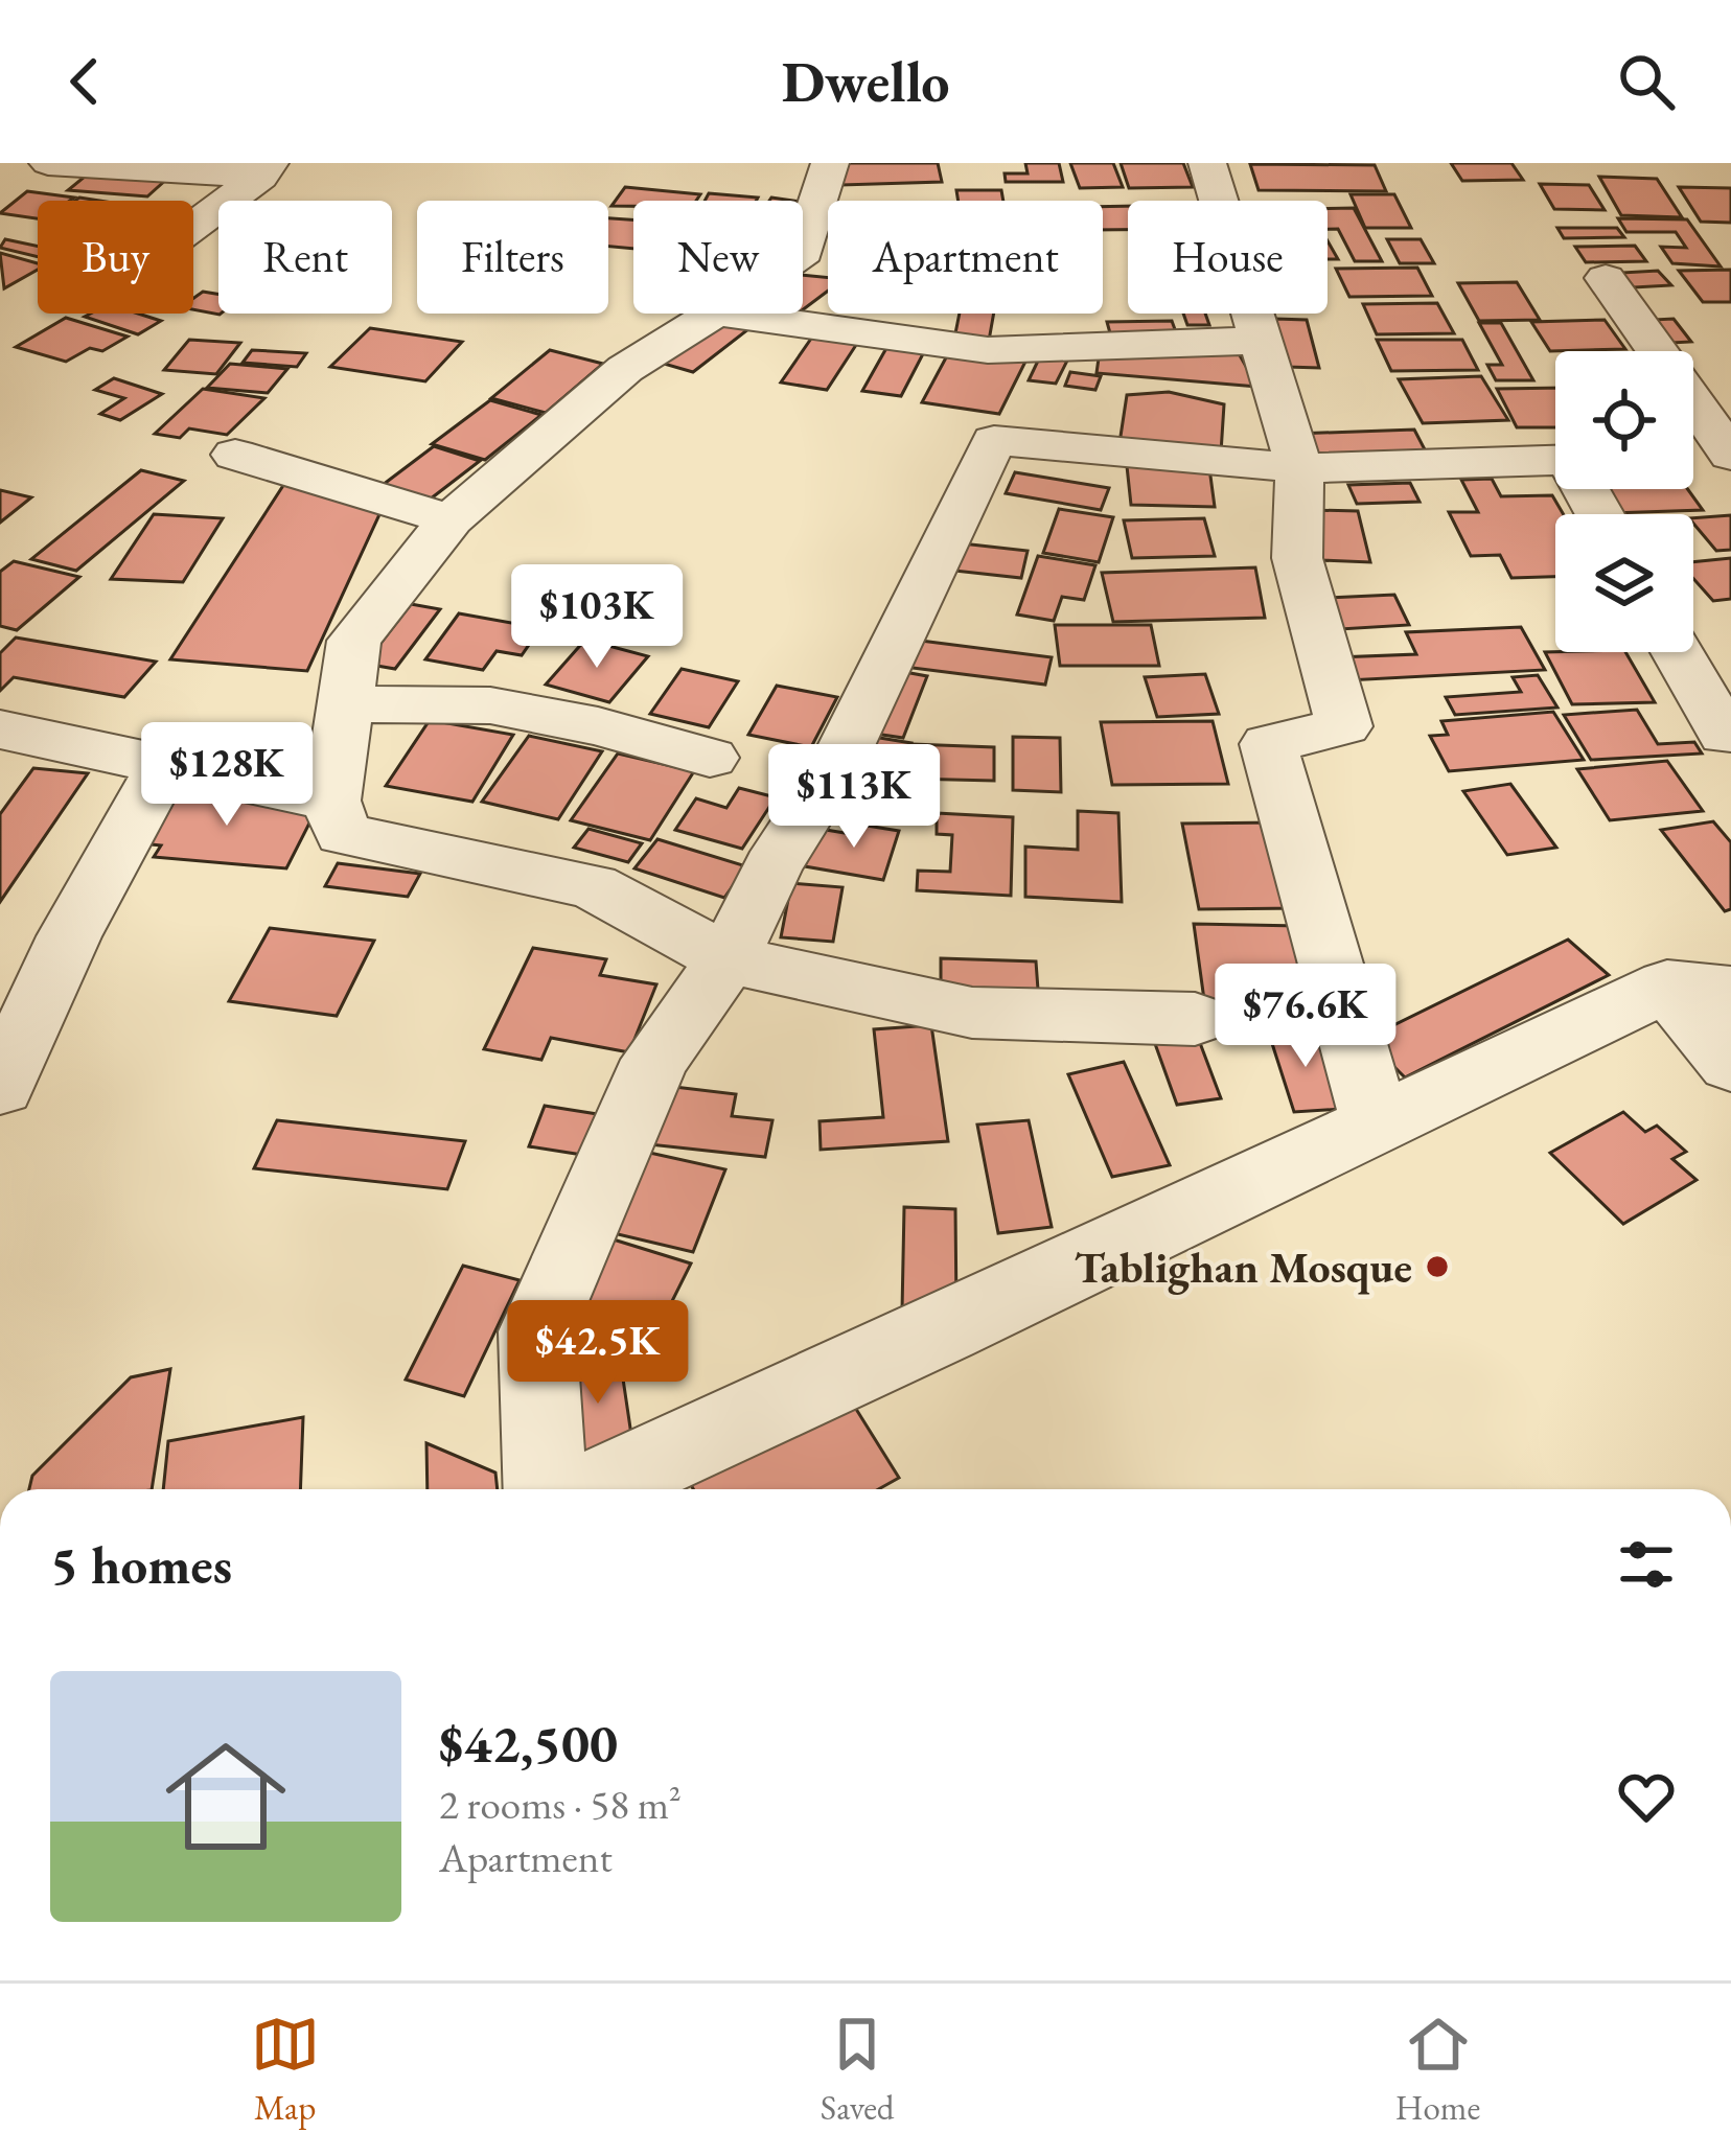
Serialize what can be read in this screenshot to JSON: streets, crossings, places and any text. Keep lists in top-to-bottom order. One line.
{"places":["Tablighan Mosque"],"page":{"header":"Dwello","chip":["Buy","Rent","Filters","New","Apartment","House"],"price":["$103K","$128K","$113K","$76.6K","$42.5K"],"heading":"5 homes","list":[{"name":"$42,500","note":"2 rooms · 58 m² · Apartment"}],"tabs":["Map","Saved","Home"]}}
